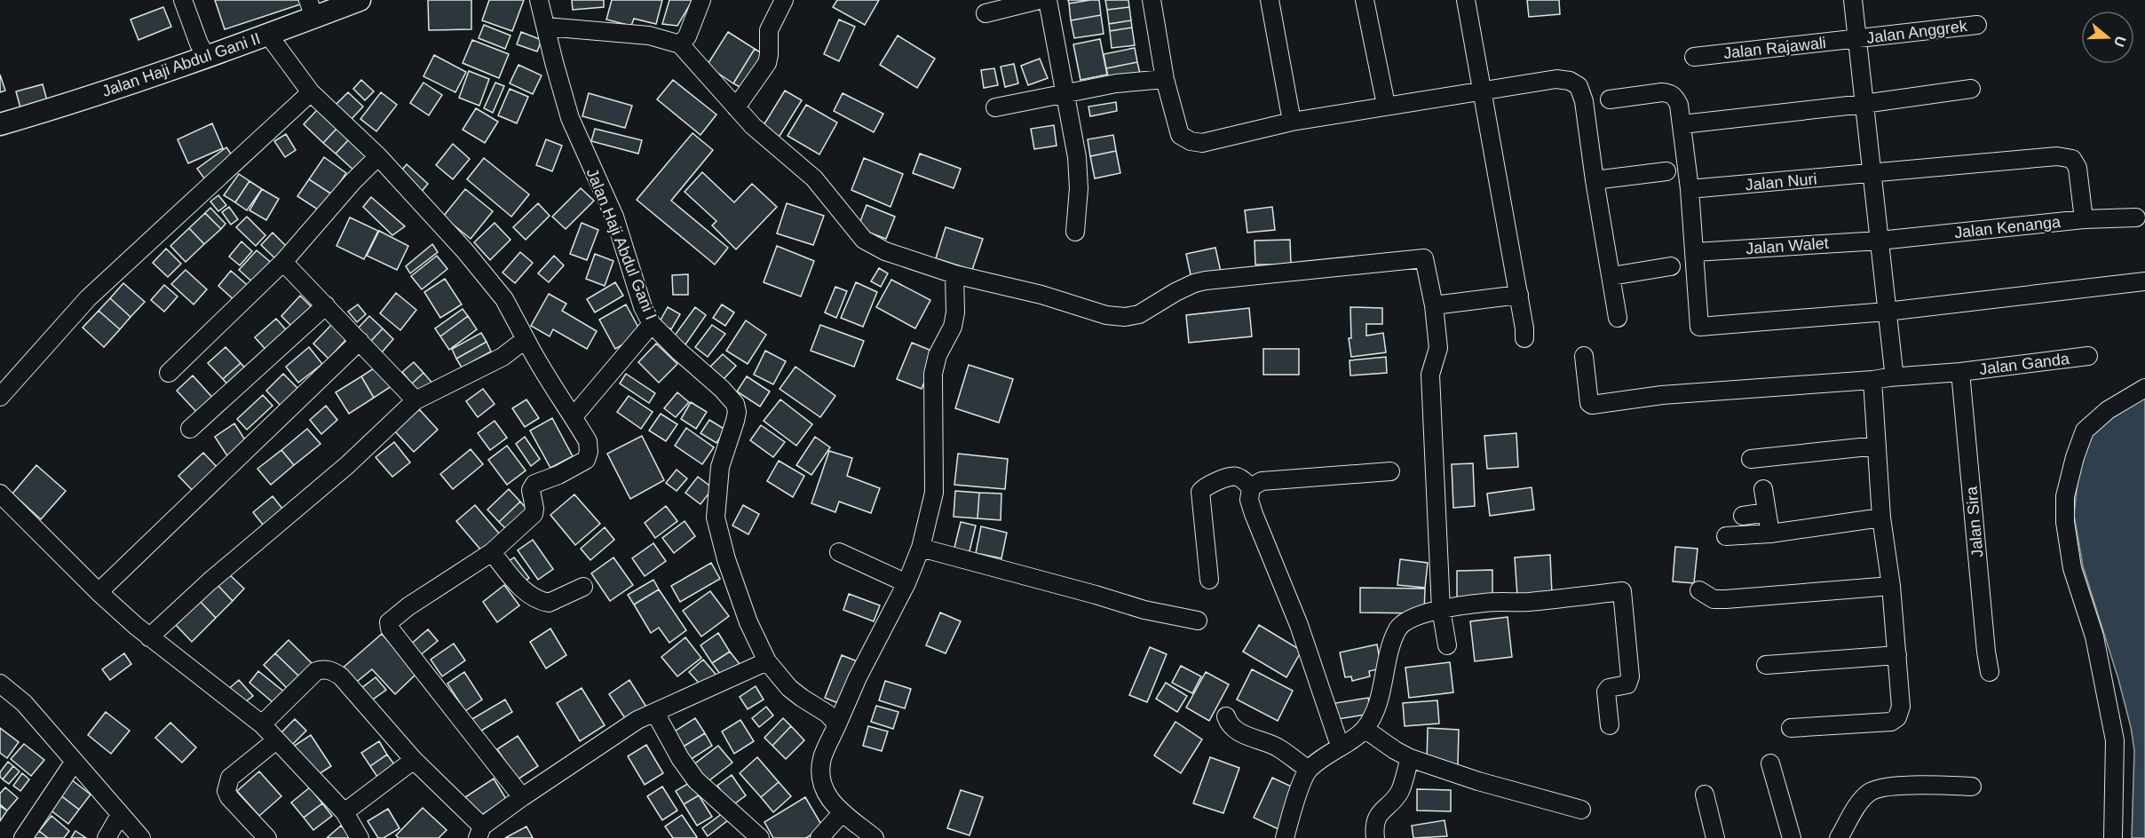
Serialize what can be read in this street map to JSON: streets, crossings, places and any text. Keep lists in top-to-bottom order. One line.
{"streets":{"street":["Jalan Anggrek","Jalan Rajawali","Jalan Haji Abdul Gani II","Jalan Nuri","Jalan Kenanga","Jalan Haji Abdul Gani I","Jalan Walet","Jalan Ganda","Jalan Sira"]},"crossings":[["Jalan Anggrek","Jalan Rajawali"],["Jalan Nuri","Jalan Kenanga"],["Jalan Kenanga","Jalan Walet"],["Jalan Ganda","Jalan Sira"]],"north":"right"}
